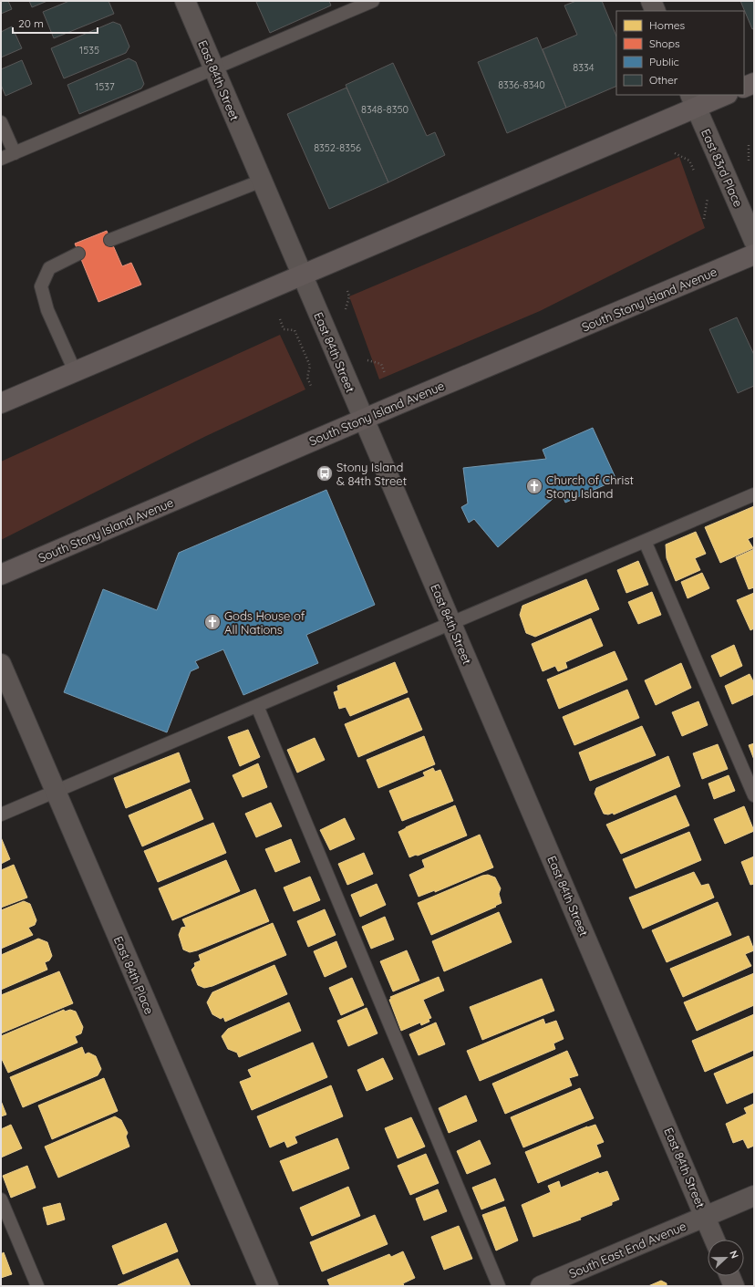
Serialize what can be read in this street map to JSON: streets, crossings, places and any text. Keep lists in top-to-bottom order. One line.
{"streets":{"highway":["South Stony Island Avenue"],"street":["East 84th Street","East 83rd Place","East 84th Place","South East End Avenue"]},"crossings":[["East 84th Street","South Stony Island Avenue"],["East 84th Street","South East End Avenue"]],"places":{"bus stop":["Stony Island & 84th Street"],"church":["Church of Christ Stony Island","Gods House of All Nations"]},"house_numbers":["1535","8334","8336-8340","1537","8348-8350","8352-8356"],"legend":["Homes","Shops","Public","Other"],"scale_bar":"20 m","north":"right"}
